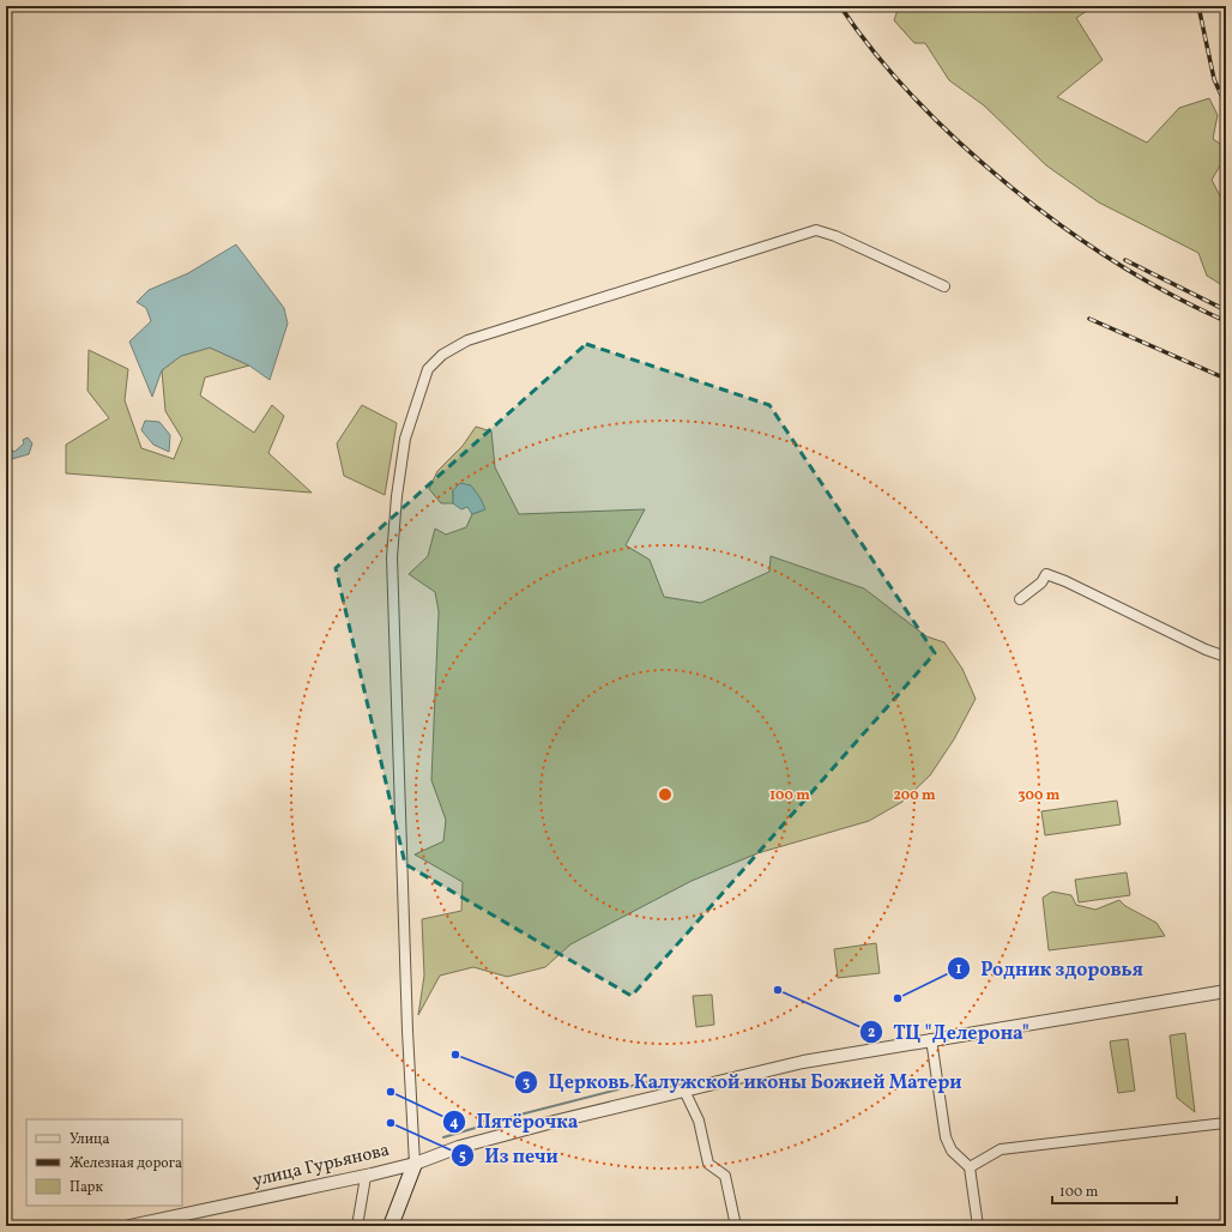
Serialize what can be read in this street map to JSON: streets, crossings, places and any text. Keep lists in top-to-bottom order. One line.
{"streets":{"street":["улица Гурьянова"]},"places":["ТЦ \"Делерона\"","Родник здоровья","Церковь Калужской иконы Божией Матери","Пятёрочка","Из печи"],"legend":["Улица","Железная дорога","Парк"],"scale_bar":"100 m","rings":["100 m","200 m","300 m"]}
